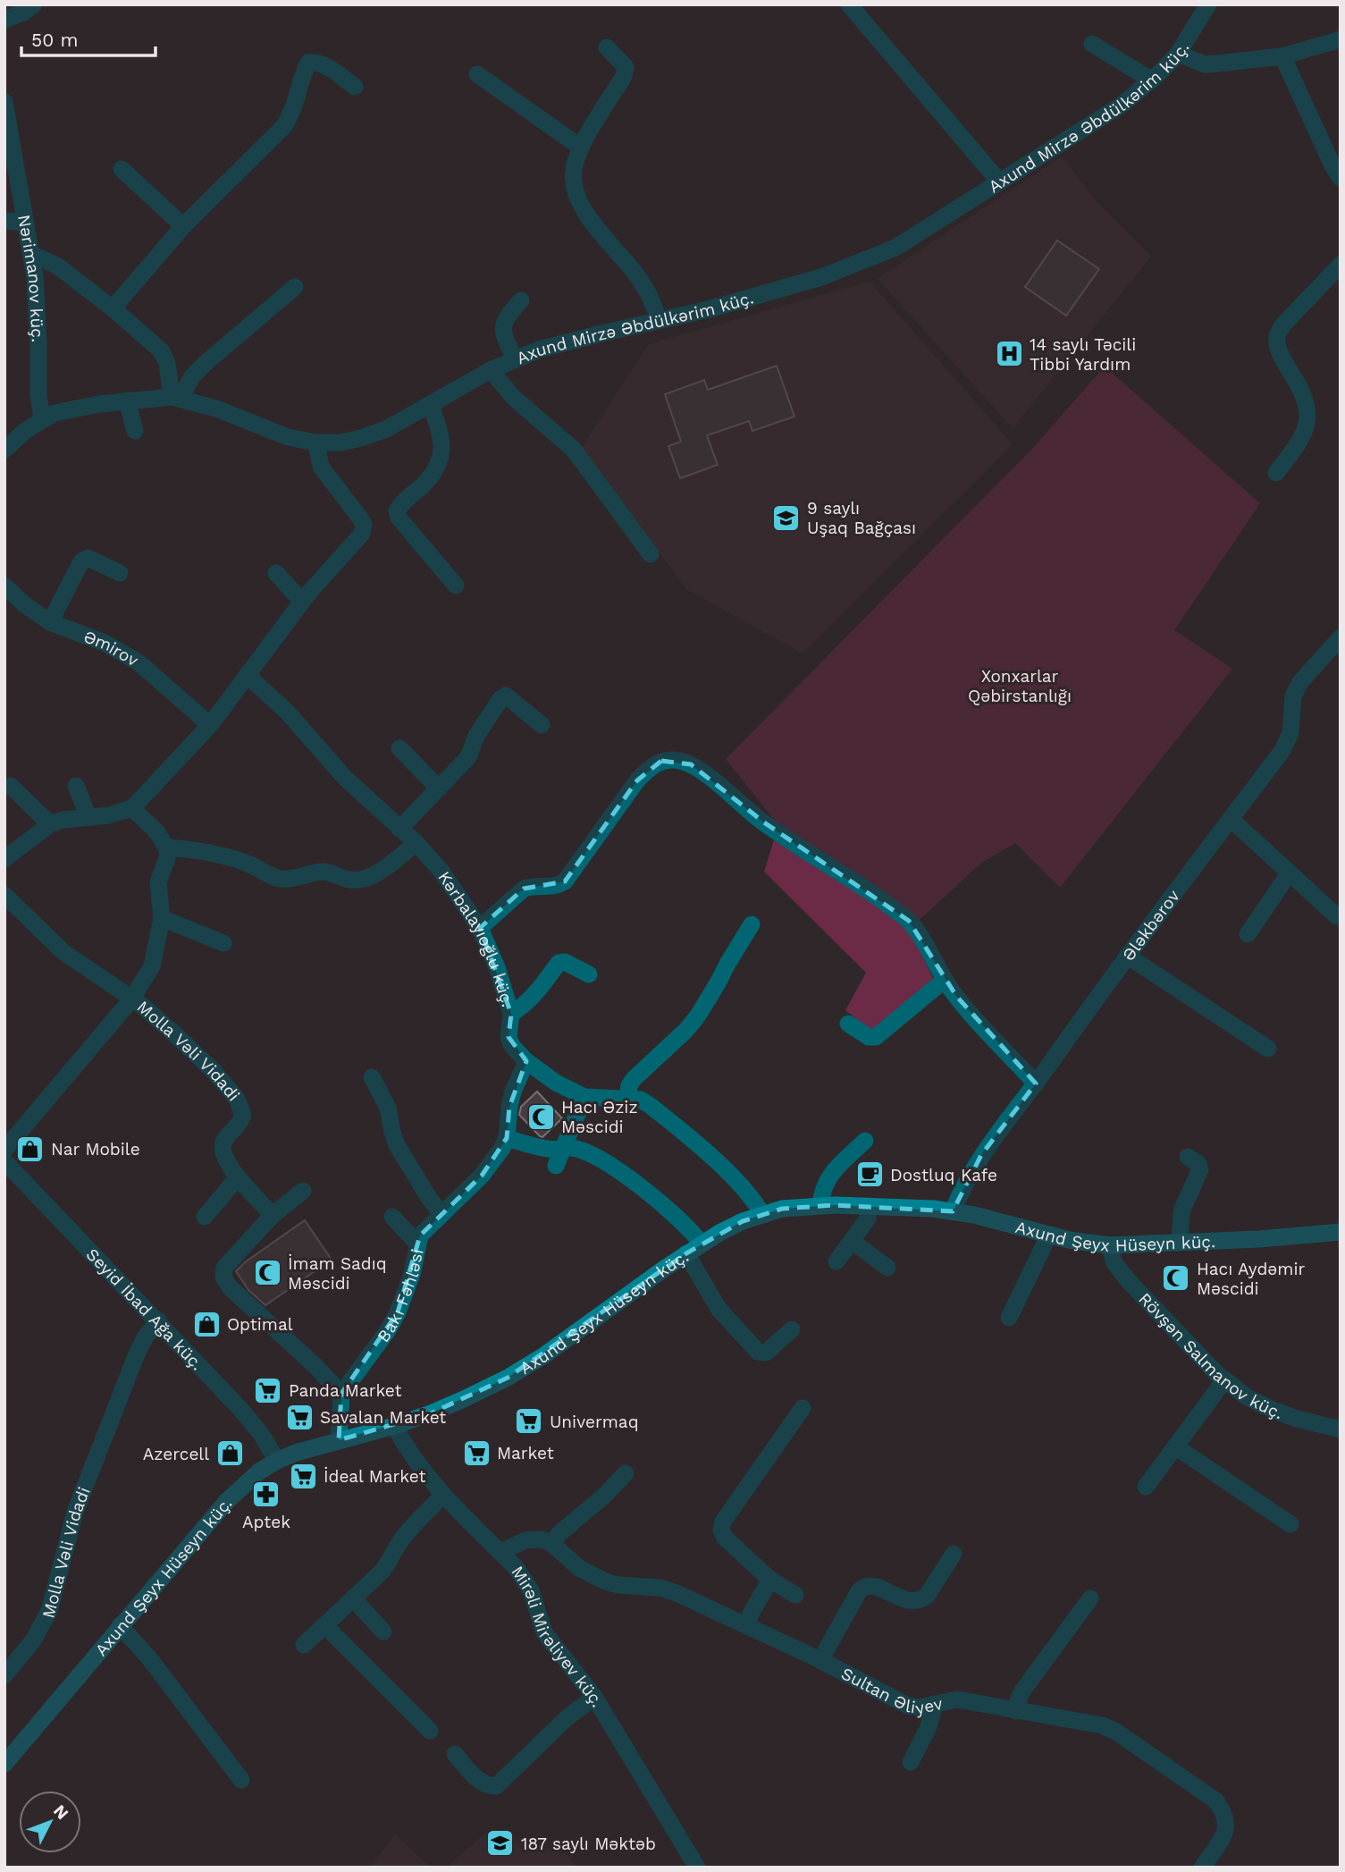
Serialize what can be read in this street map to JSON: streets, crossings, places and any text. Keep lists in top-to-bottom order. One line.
{"streets":{"main road":["Axund Şeyx Hüseyn küç."],"street":["Axund Mirzə Əbdülkərim küç.","Nərimanov küç.","Əmirov","Ələkbərov","Kərbalayıoğlu küç.","Molla Vəli Vidadi","Bakı Fəhləsi","Seyid İbad Ağa küç.","Rövşən Salmanov küç.","Mirəli Mirəliyev küç.","Sultan Əliyev"]},"crossings":[["Axund Mirzə Əbdülkərim küç.","Nərimanov küç."],["Ələkbərov","Axund Şeyx Hüseyn küç."],["Kərbalayıoğlu küç.","Axund Şeyx Hüseyn küç."],["Kərbalayıoğlu küç.","Bakı Fəhləsi"],["Molla Vəli Vidadi","Seyid İbad Ağa küç."],["Axund Şeyx Hüseyn küç.","Seyid İbad Ağa küç."],["Axund Şeyx Hüseyn küç.","Rövşən Salmanov küç."],["Axund Şeyx Hüseyn küç.","Mirəli Mirəliyev küç."]],"parks":["Xonxarlar Qəbirstanlığı"],"places":{"hospital":["14 saylı Təcili Tibbi Yardım"],"school or university":["9 saylı Uşaq Bağçası","187 saylı Məktəb"],"mosque":["Hacı Əziz Məscidi","İmam Sadıq Məscidi","Hacı Aydəmir Məscidi"],"shop":["Nar Mobile","Optimal","Azercell"],"cafe":["Dostluq Kafe"],"supermarket":["Panda Market","Savalan Market","Univermaq","Market","İdeal Market"],"pharmacy":["Aptek"]},"scale_bar":"50 m","north":"top right"}
